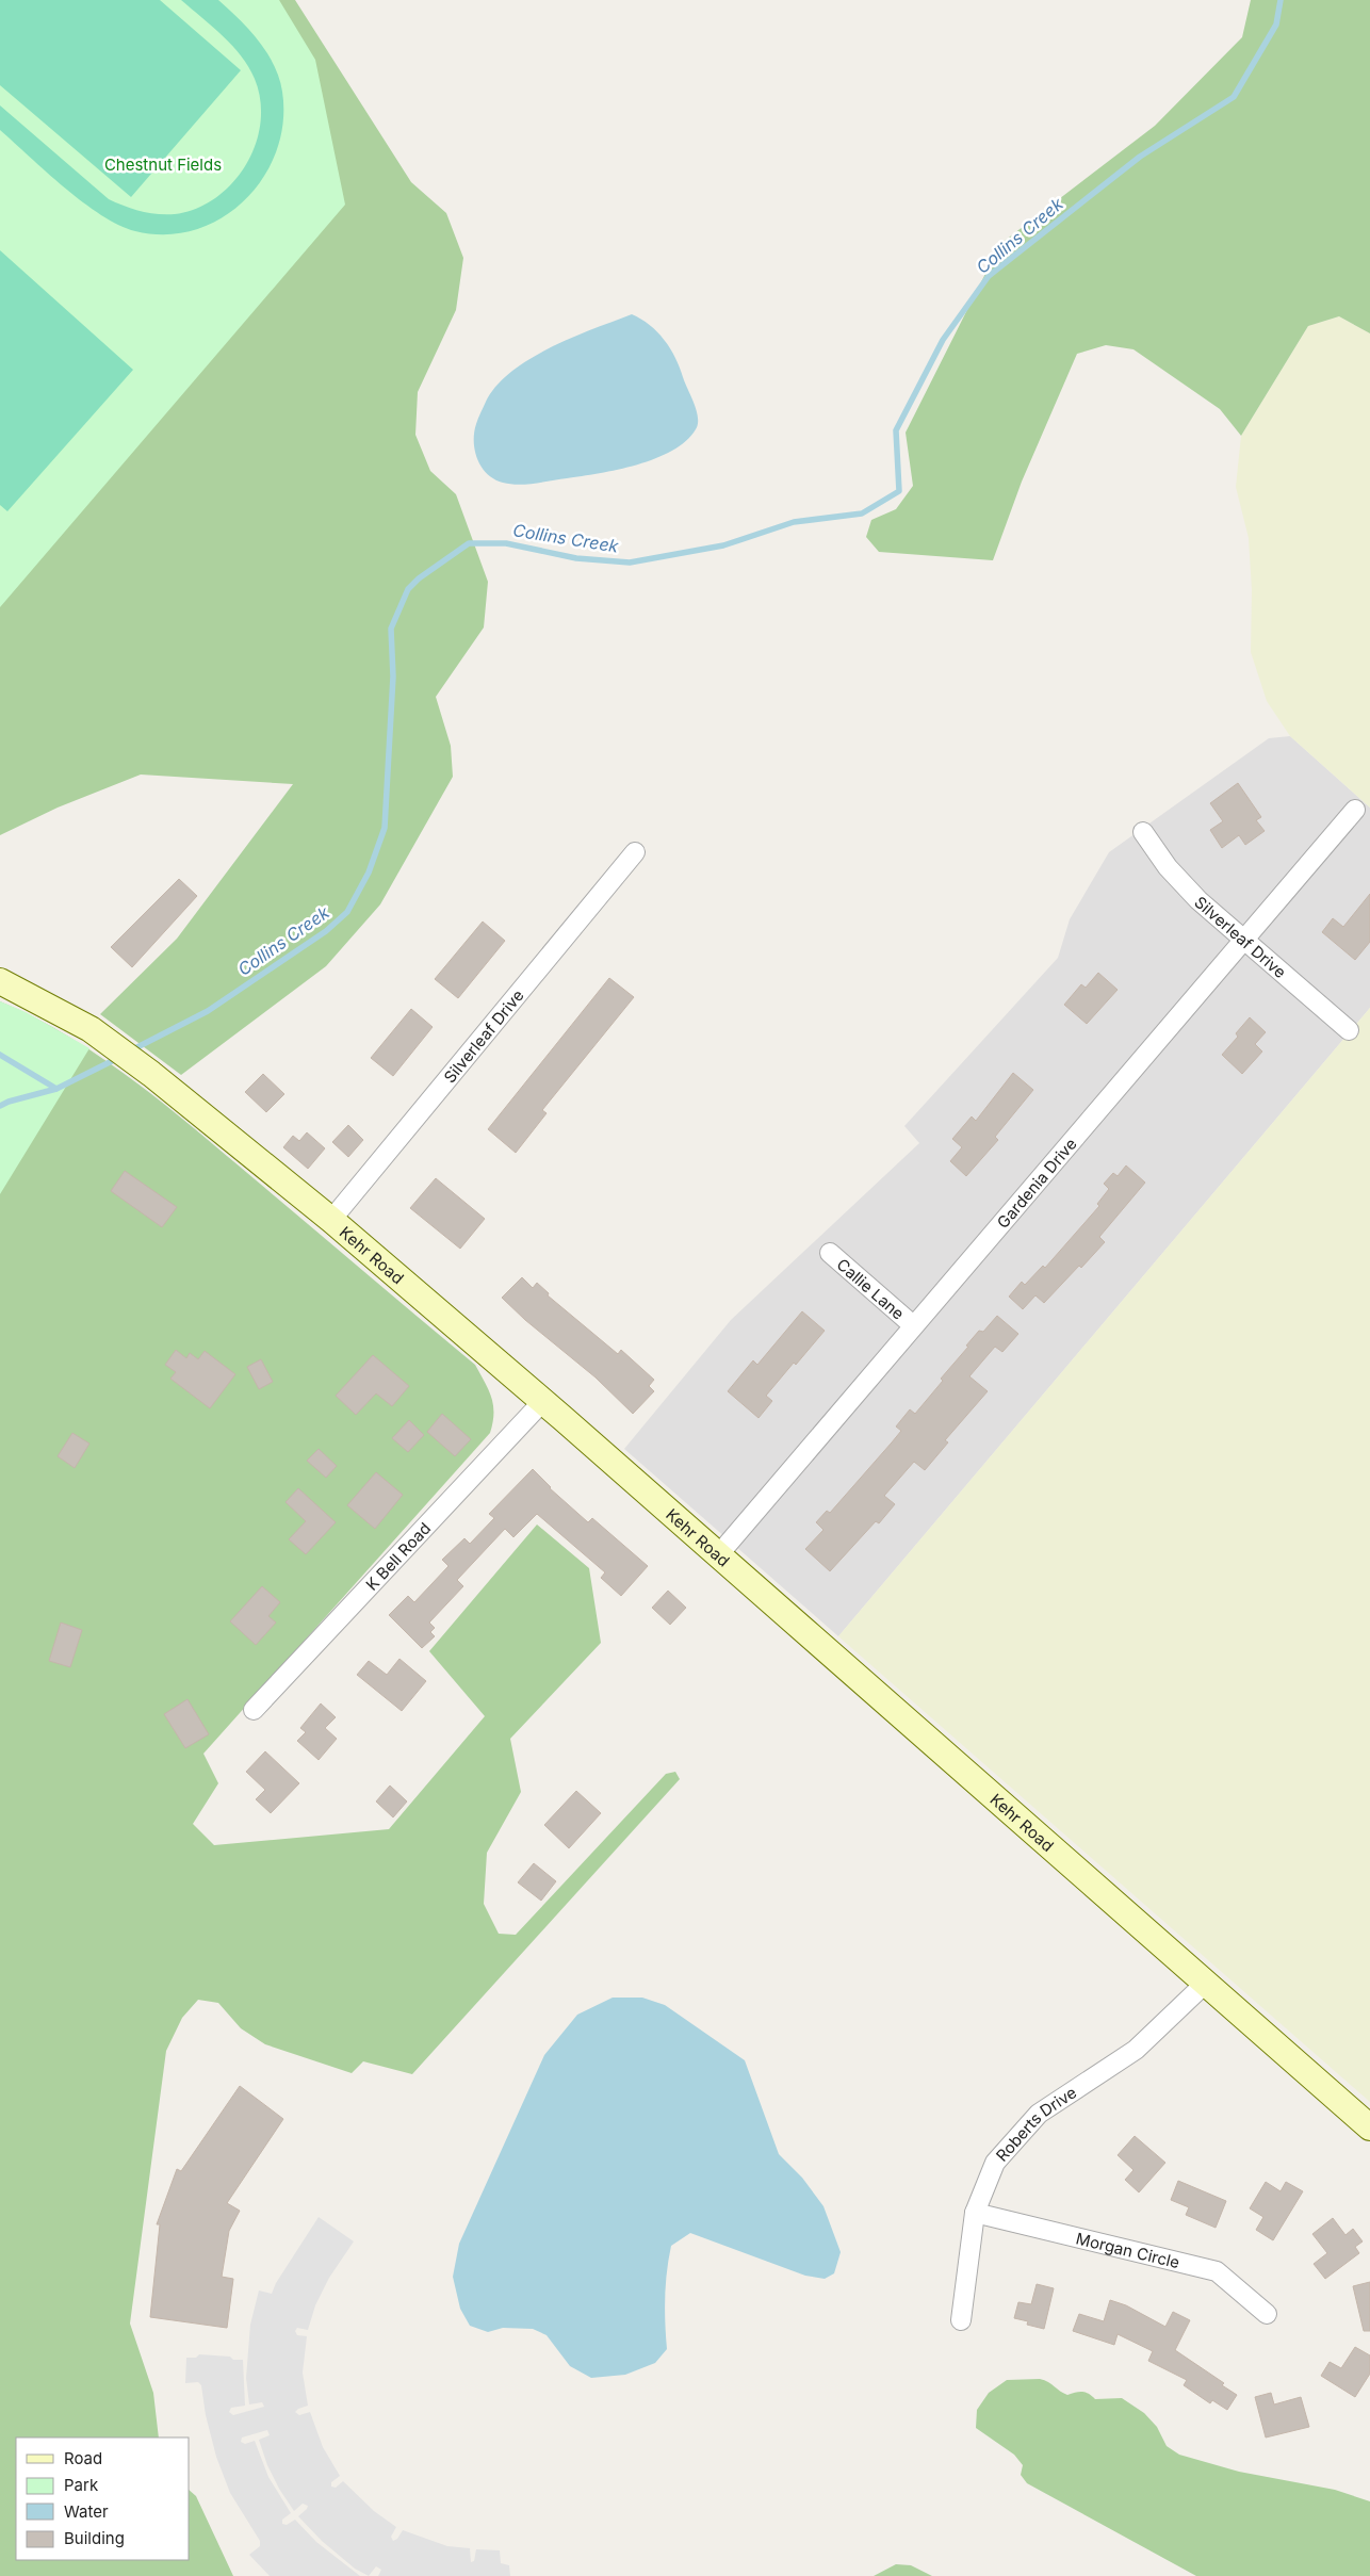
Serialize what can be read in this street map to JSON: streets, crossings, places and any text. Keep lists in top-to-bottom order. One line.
{"streets":{"street":["Silverleaf Drive","Gardenia Drive","Kehr Road","Callie Lane","K Bell Road","Roberts Drive","Morgan Circle"]},"crossings":[["Silverleaf Drive","Gardenia Drive"],["Silverleaf Drive","Kehr Road"],["Gardenia Drive","Kehr Road"],["Gardenia Drive","Callie Lane"],["Kehr Road","K Bell Road"],["Kehr Road","Roberts Drive"],["Roberts Drive","Morgan Circle"]],"water":["Collins Creek"],"parks":["Chestnut Fields"],"legend":["Road","Park","Water","Building"]}
